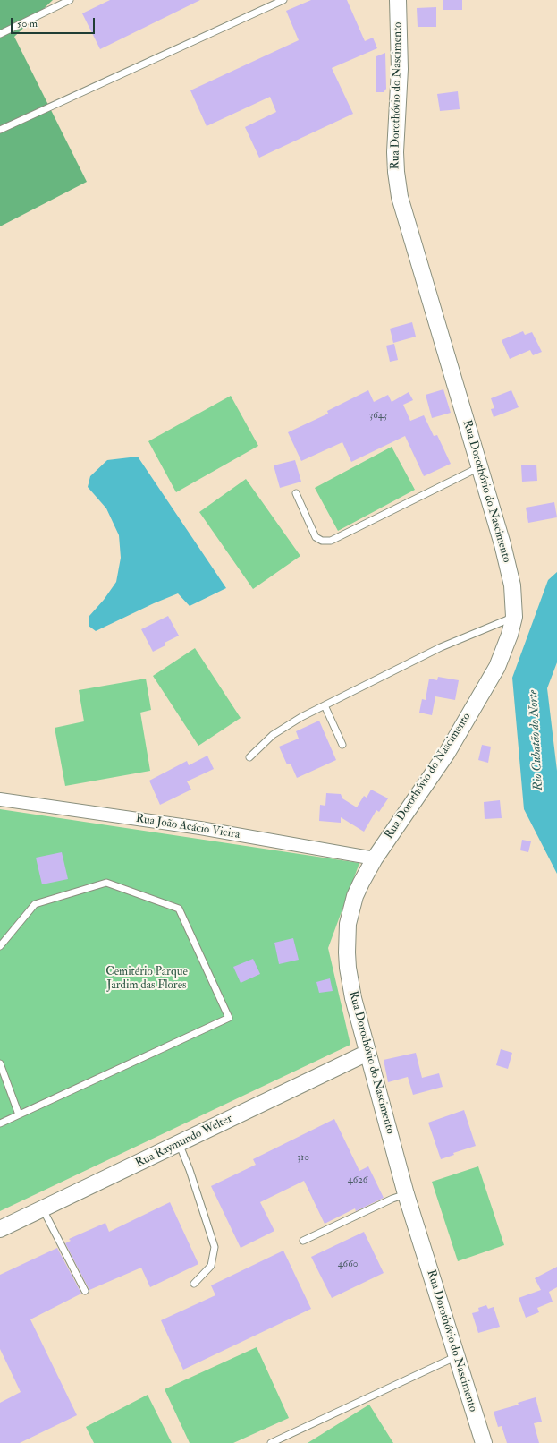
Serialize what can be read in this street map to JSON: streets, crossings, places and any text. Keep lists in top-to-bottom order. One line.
{"streets":{"street":["Rua Dorothóvio do Nascimento","Rua João Acácio Vieira","Rua Raymundo Welter"]},"crossings":[["Rua Dorothóvio do Nascimento","Rua João Acácio Vieira"],["Rua Dorothóvio do Nascimento","Rua Raymundo Welter"]],"water":["Rio Cubatão do Norte"],"parks":["Cemitério Parque Jardim das Flores"],"house_numbers":["3643","310","4626","4660"],"scale_bar":"50 m"}
